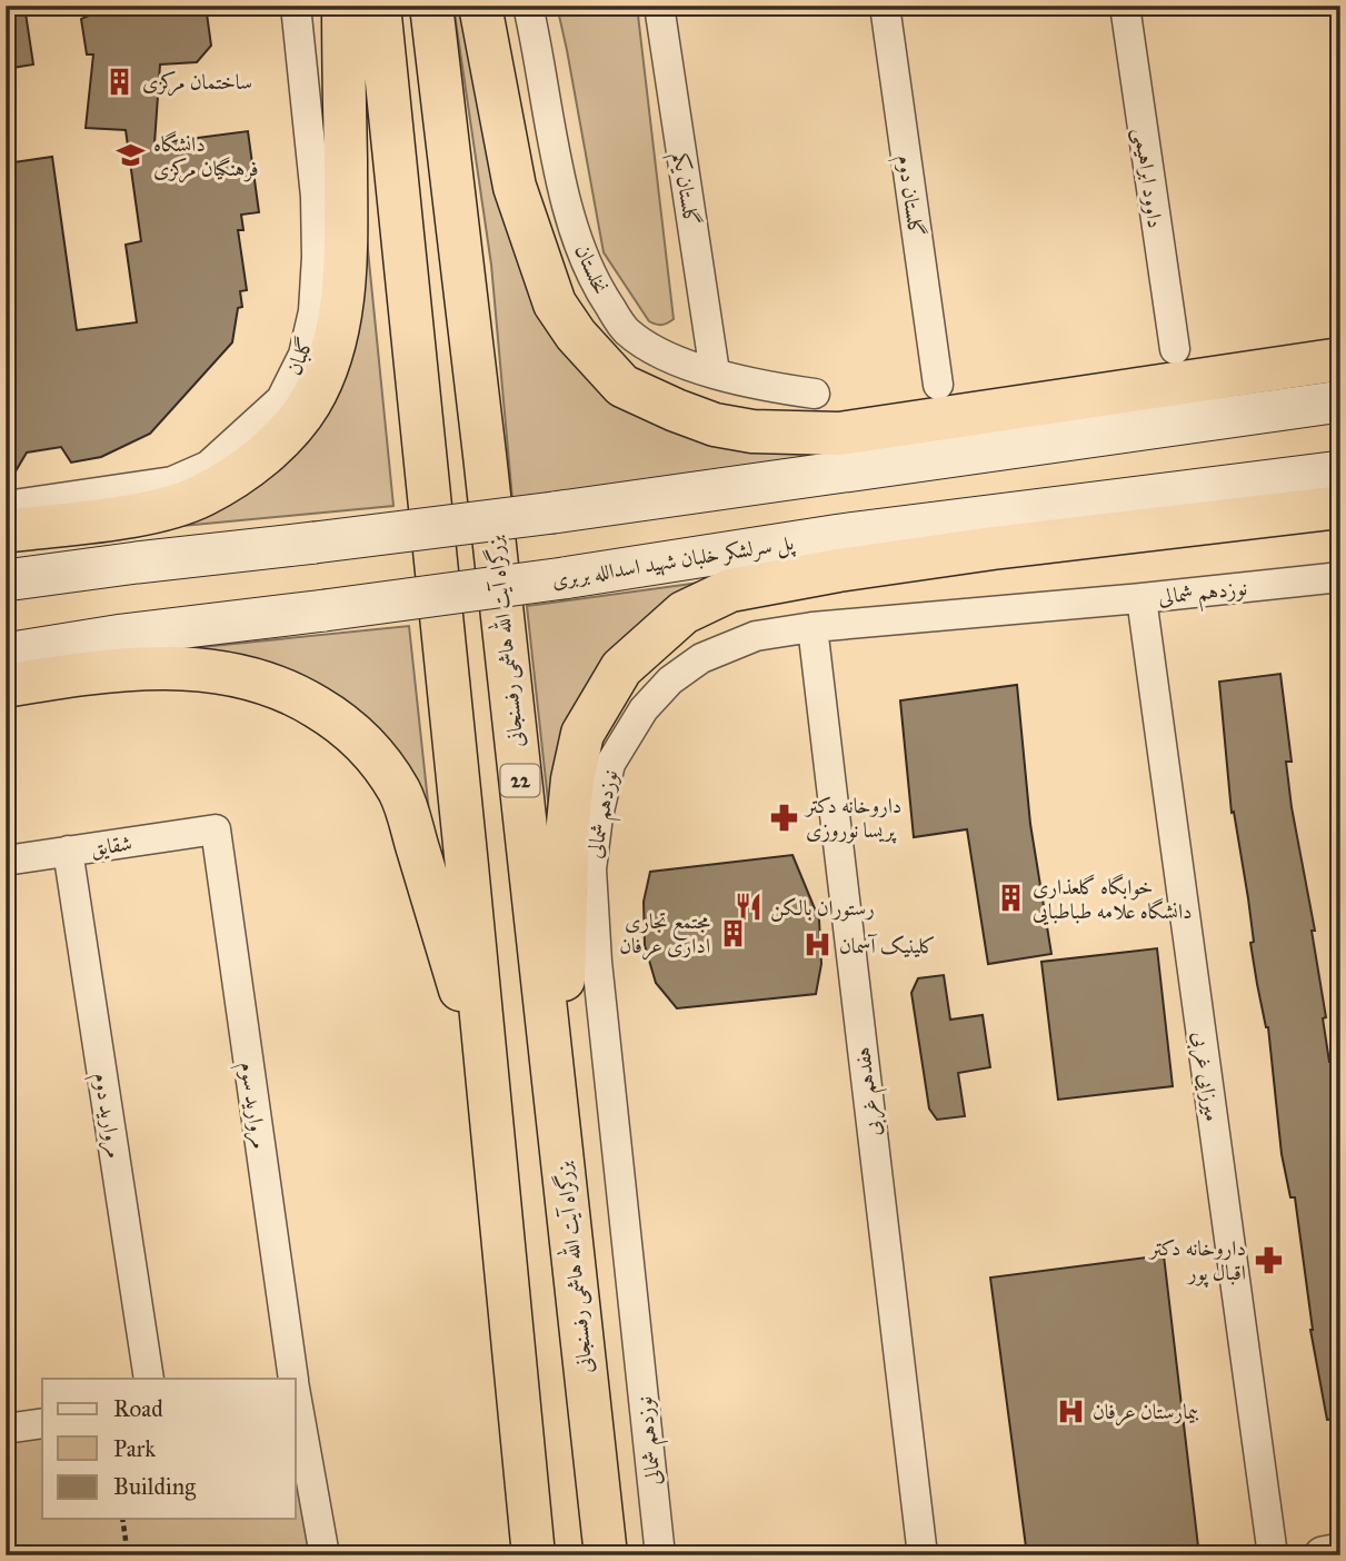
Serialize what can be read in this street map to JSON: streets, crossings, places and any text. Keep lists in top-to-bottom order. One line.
{"streets":{"highway":["بزرگراه آیت الله هاشمی رفسنجانی","22"],"main road":["پل سرلشکر خلبان شهید اسدالله بربری"],"street":["داوود ابراهیمی","گلستان یکم","گلستان دوم","نخلستان","گلبان","نوزدهم شمالی","شقایق","میرزایی غربی","هفدهم غربی","مروارید سوم","مروارید دوم"]},"crossings":[["گلستان یکم","نخلستان"],["نوزدهم شمالی","میرزایی غربی"],["نوزدهم شمالی","هفدهم غربی"],["شقایق","مروارید سوم"],["شقایق","مروارید دوم"]],"places":{"building":["ساختمان مرکزی","خوابگاه گلعذاری دانشگاه علامه طباطبایی","مجتمع تجاری اداری عرفان"],"school or university":["دانشگاه فرهنگیان مرکزی"],"pharmacy":["داروخانه دکتر پریسا نوروزی","داروخانه دکتر اقبال پور"],"restaurant":["رستوران بالکن"],"hospital":["کلینیک آسمان","بیمارستان عرفان"]},"legend":["Road","Park","Building"]}
